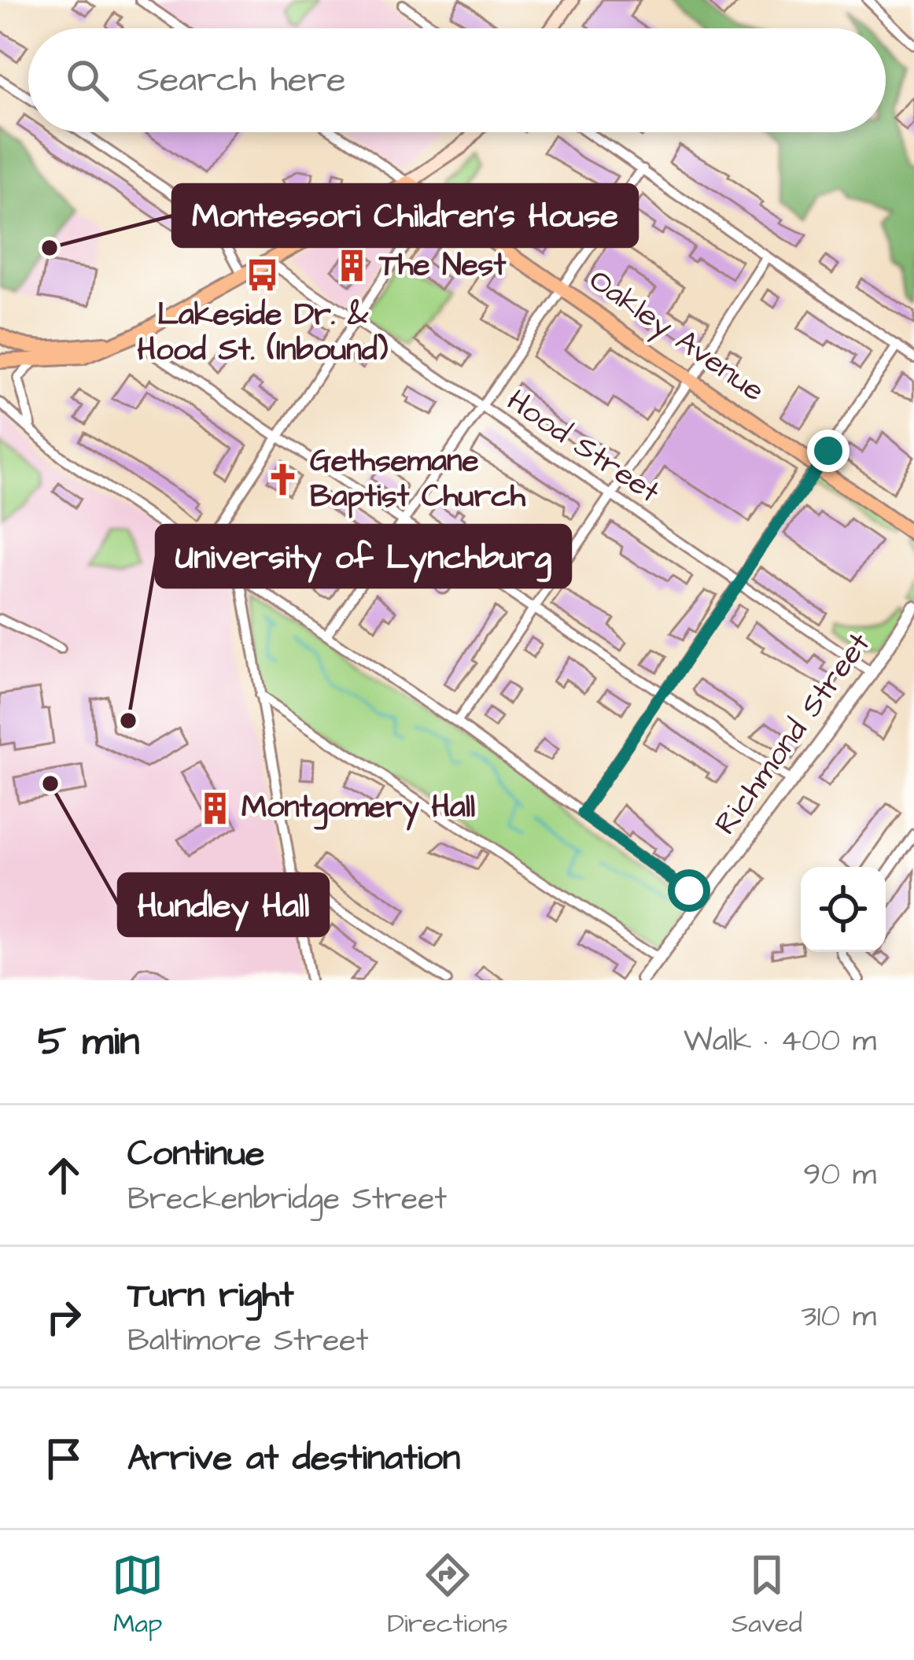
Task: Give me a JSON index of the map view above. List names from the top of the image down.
{
  "streets": {
    "main road": ["Oakley Avenue"],
    "street": ["Hood Street", "Richmond Street"]
  },
  "crossings": [
    ["Hood Street", "Richmond Street"]
  ],
  "places": {
    "other": ["Montessori Children's House", "University of Lynchburg", "Hundley Hall"],
    "building": ["The Nest", "Montgomery Hall"],
    "bus stop": ["Lakeside Dr. & Hood St. (Inbound)"],
    "church": ["Gethsemane Baptist Church"]
  },
  "page": {
    "search": "Search here",
    "heading": ["5 min", "Walk · 400 m"],
    "list": [
      ["Continue", "Breckenbridge Street", "90 m"],
      ["Turn right", "Baltimore Street", "310 m"],
      "Arrive at destination"
    ],
    "nav": ["Map", "Directions", "Saved"]
  }
}
